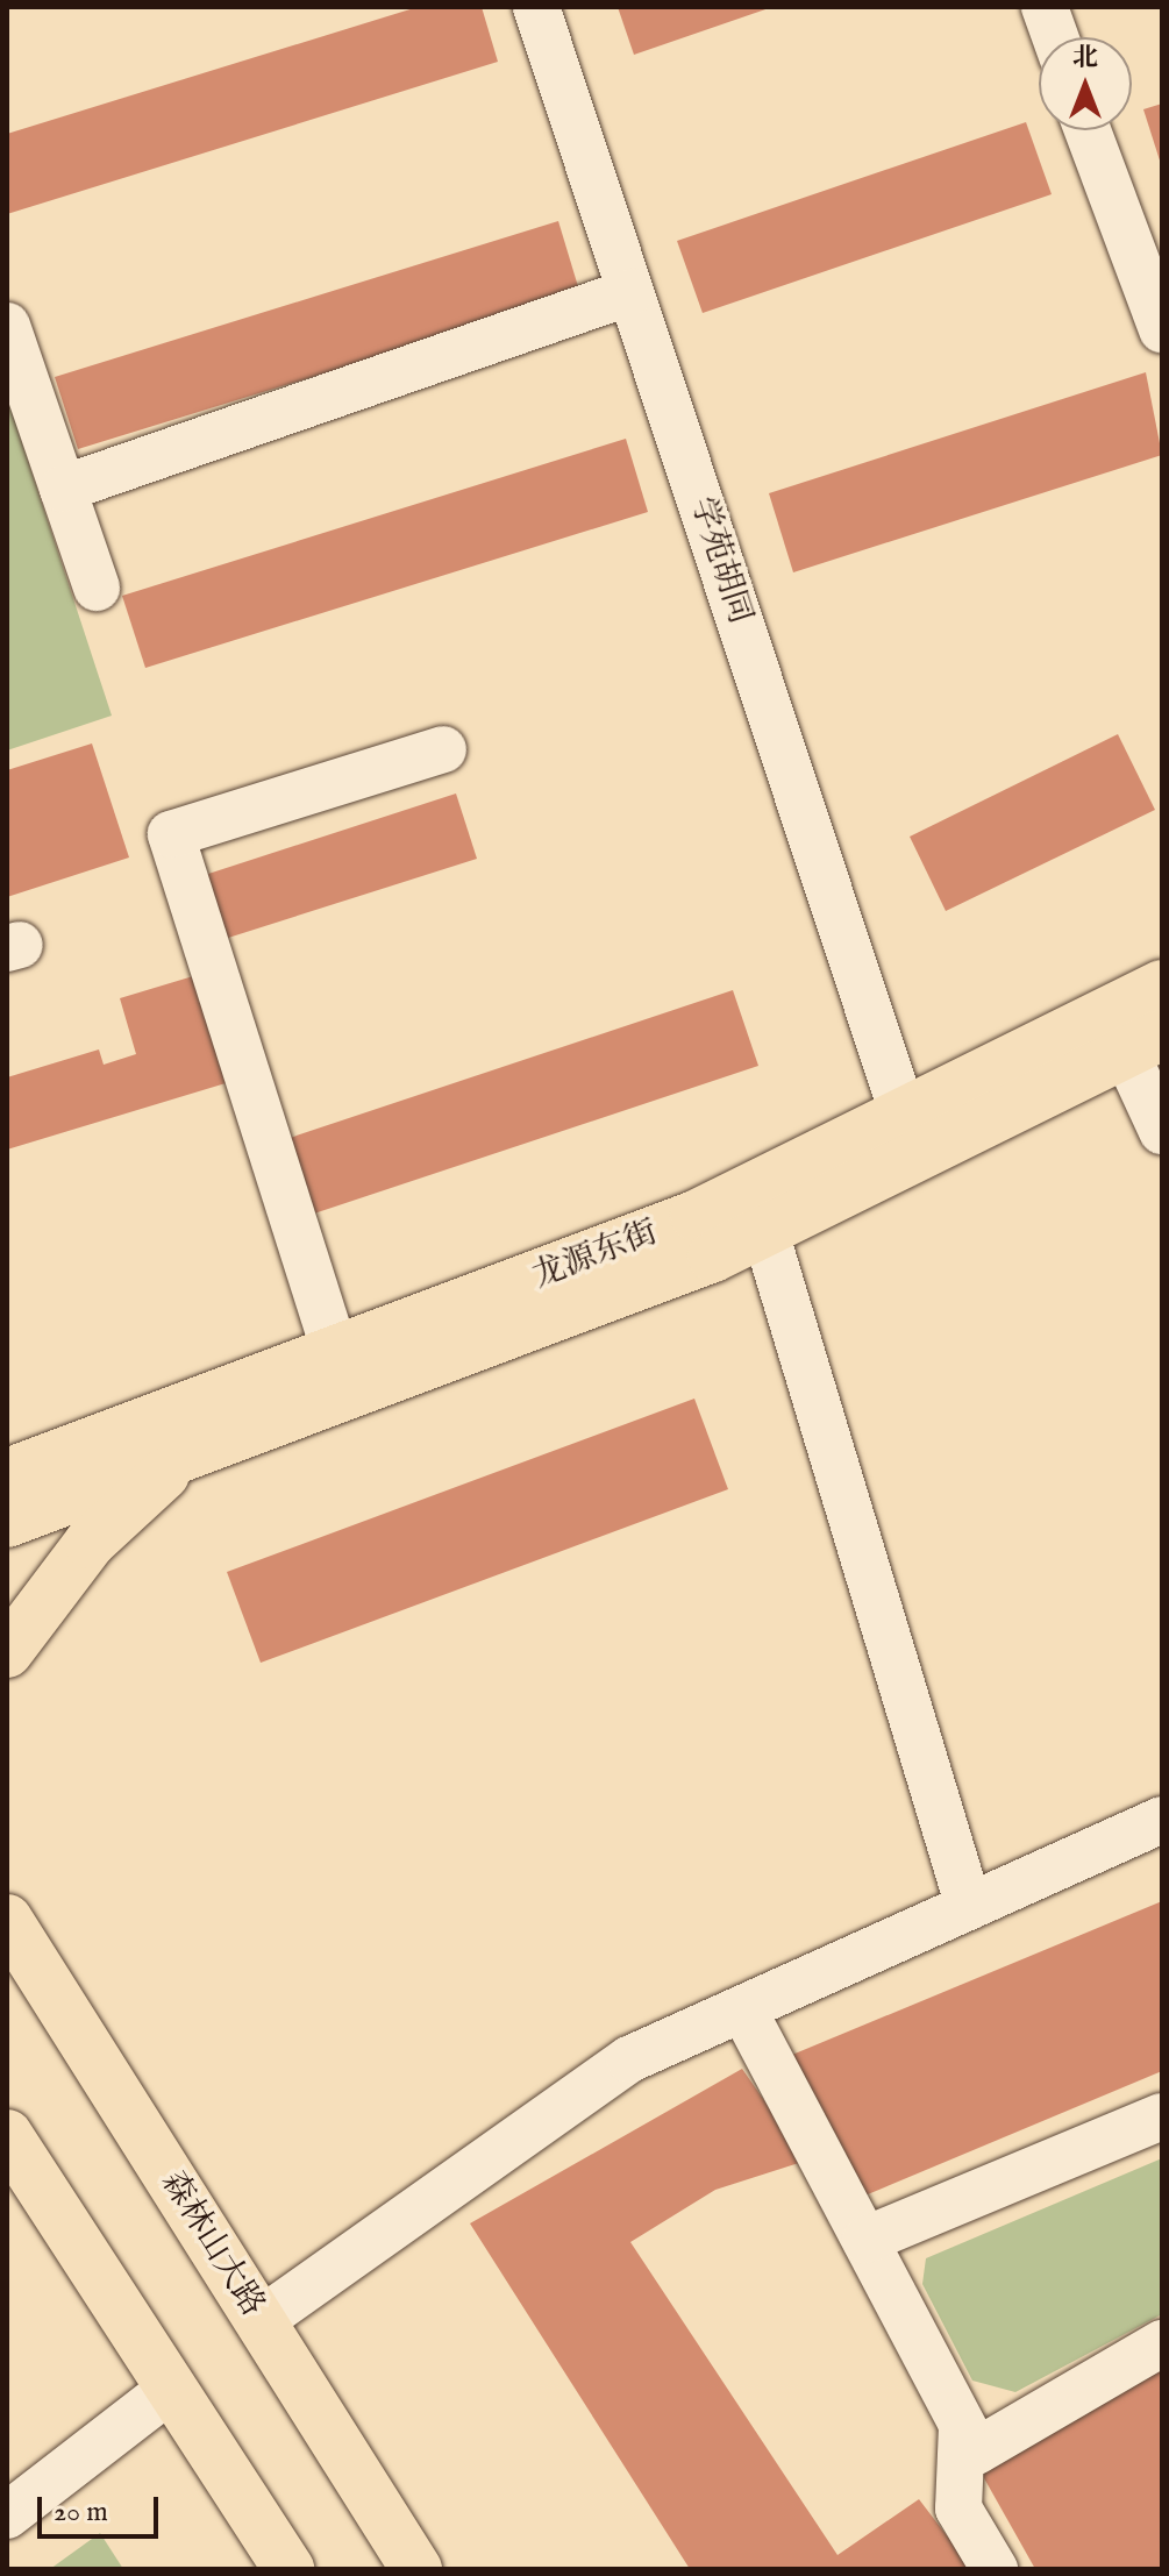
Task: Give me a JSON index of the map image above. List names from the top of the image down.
{
  "streets": {
    "main road": ["龙源东街", "森林山大路"],
    "street": ["学苑胡同"]
  },
  "crossings": [
    ["学苑胡同", "龙源东街"]
  ],
  "scale_bar": "20 m",
  "north": "top"
}
